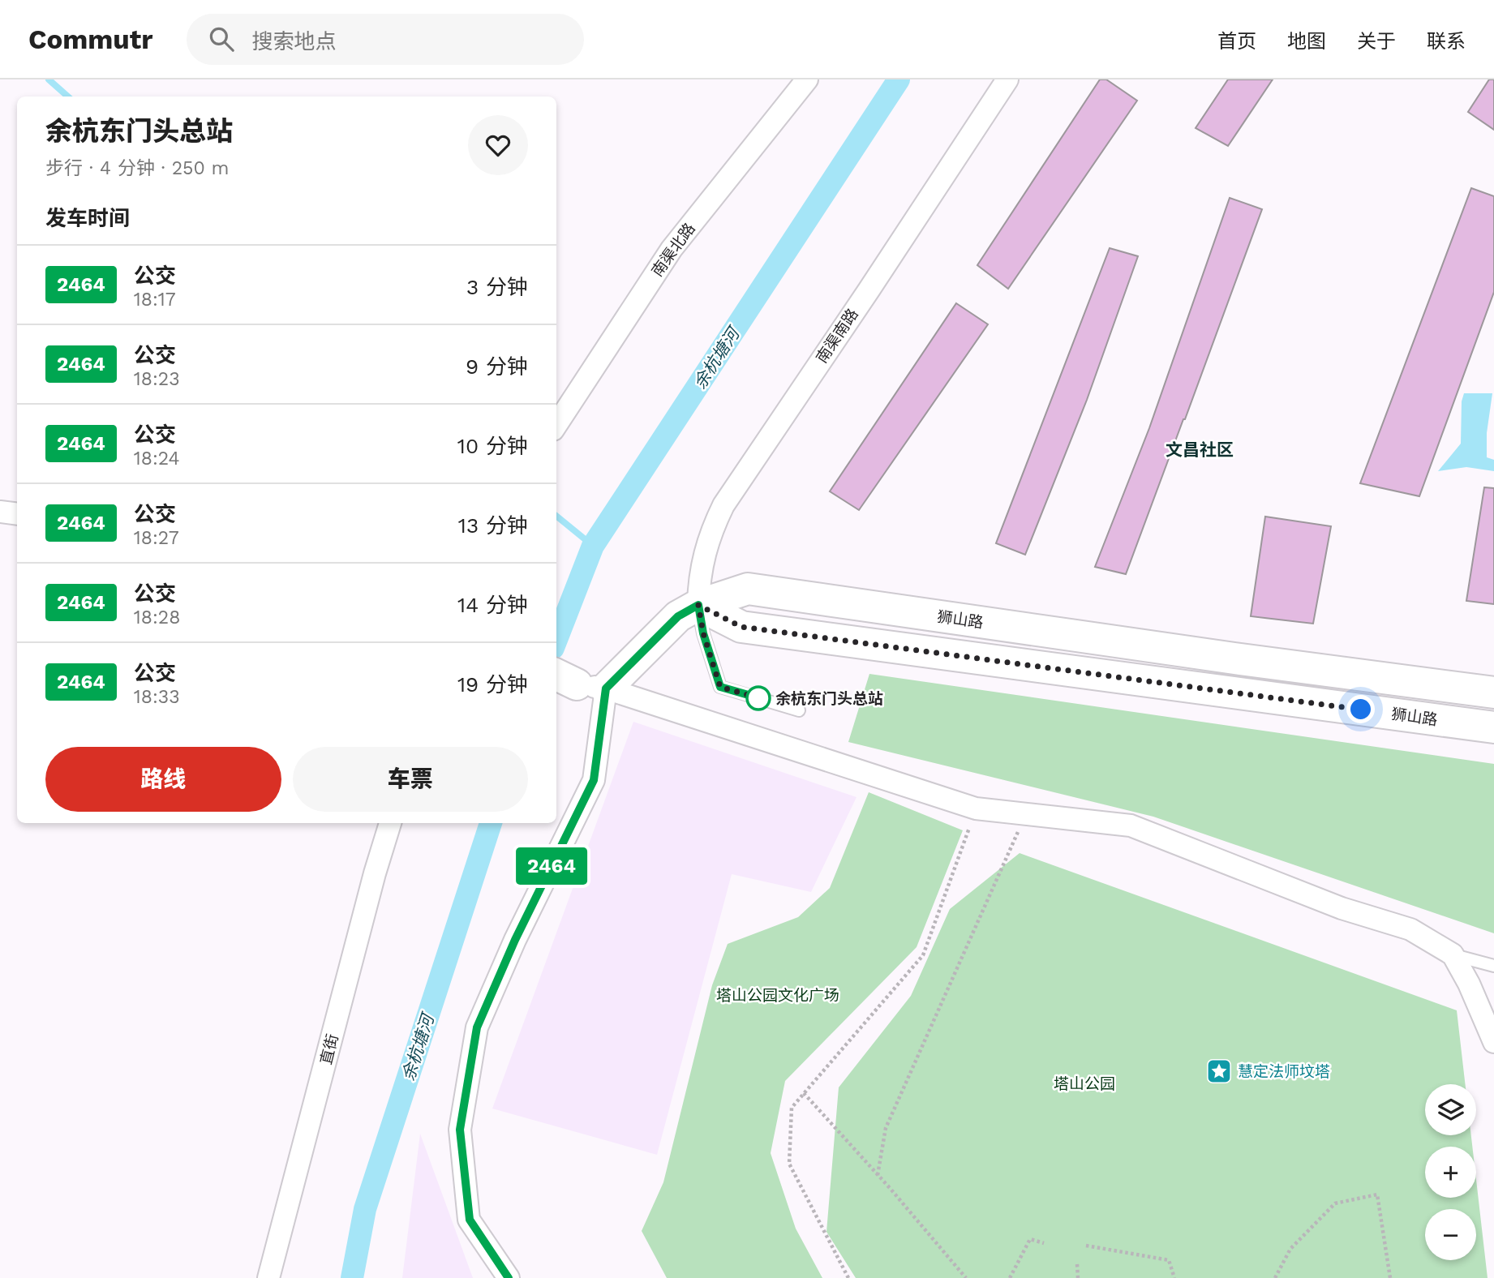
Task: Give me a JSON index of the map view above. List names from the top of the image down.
{
  "streets": {
    "main road": ["狮山路"],
    "street": ["南渠北路", "南渠南路", "直街"]
  },
  "crossings": [
    ["南渠南路", "狮山路"]
  ],
  "districts": ["文昌社区"],
  "water": ["余杭塘河"],
  "parks": ["塔山公园文化广场", "塔山公园"],
  "places": {
    "other": ["余杭东门头总站"],
    "place": ["慧定法师坟塔"]
  },
  "lines": ["bus line 2464"],
  "page": {
    "header": "Commutr",
    "search": "搜索地点",
    "nav": [
      "首页",
      "地图",
      "关于",
      "联系"
    ],
    "on_map": "2464",
    "heading": [
      ["余杭东门头总站", "步行 · 4 分钟 · 250 m"],
      "发车时间"
    ],
    "list": [
      {
        "mark": "2464",
        "name": "公交",
        "note": "18:17",
        "value": "3 分钟"
      },
      {
        "mark": "2464",
        "name": "公交",
        "note": "18:23",
        "value": "9 分钟"
      },
      {
        "mark": "2464",
        "name": "公交",
        "note": "18:24",
        "value": "10 分钟"
      },
      {
        "mark": "2464",
        "name": "公交",
        "note": "18:27",
        "value": "13 分钟"
      },
      {
        "mark": "2464",
        "name": "公交",
        "note": "18:28",
        "value": "14 分钟"
      },
      {
        "mark": "2464",
        "name": "公交",
        "note": "18:33",
        "value": "19 分钟"
      }
    ],
    "buttons": ["路线", "车票"],
    "map_buttons": ["+", "−"]
  }
}
